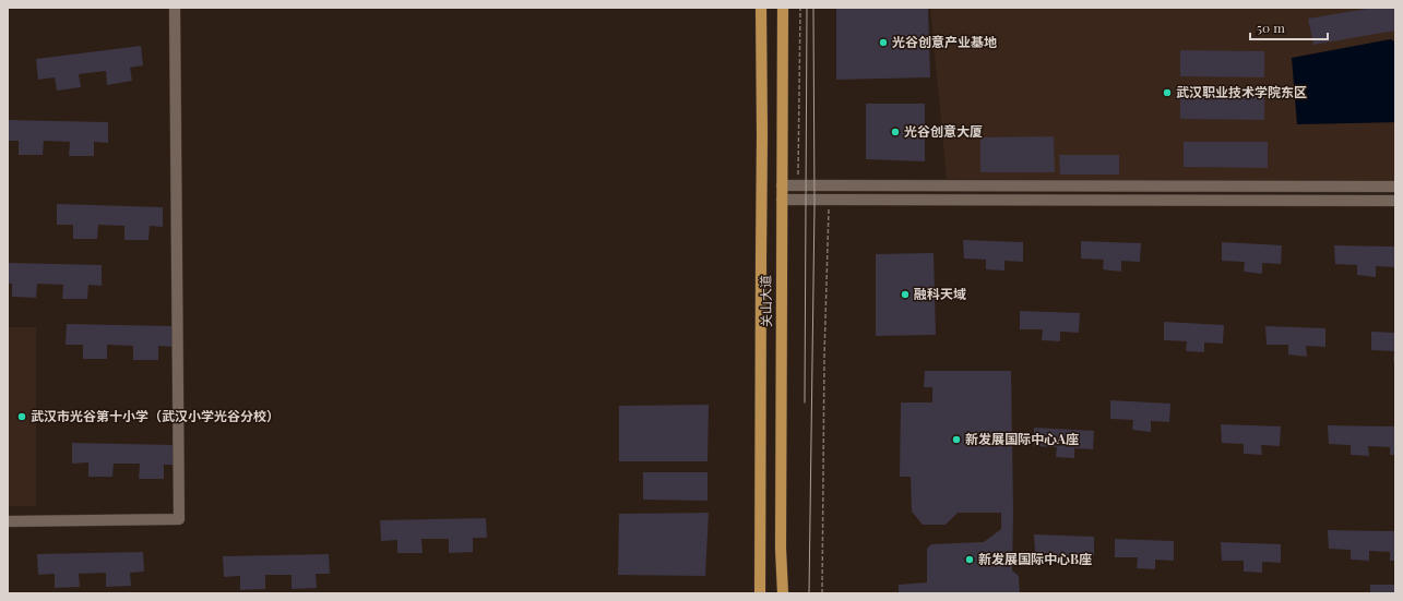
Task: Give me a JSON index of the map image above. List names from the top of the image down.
{
  "streets": {
    "main road": ["关山大道"]
  },
  "places": [
    "光谷创意产业基地",
    "武汉职业技术学院东区",
    "光谷创意大厦",
    "融科天域",
    "武汉市光谷第十小学（武汉小学光谷分校）",
    "新发展国际中心A座",
    "新发展国际中心B座"
  ],
  "scale_bar": "50 m"
}
